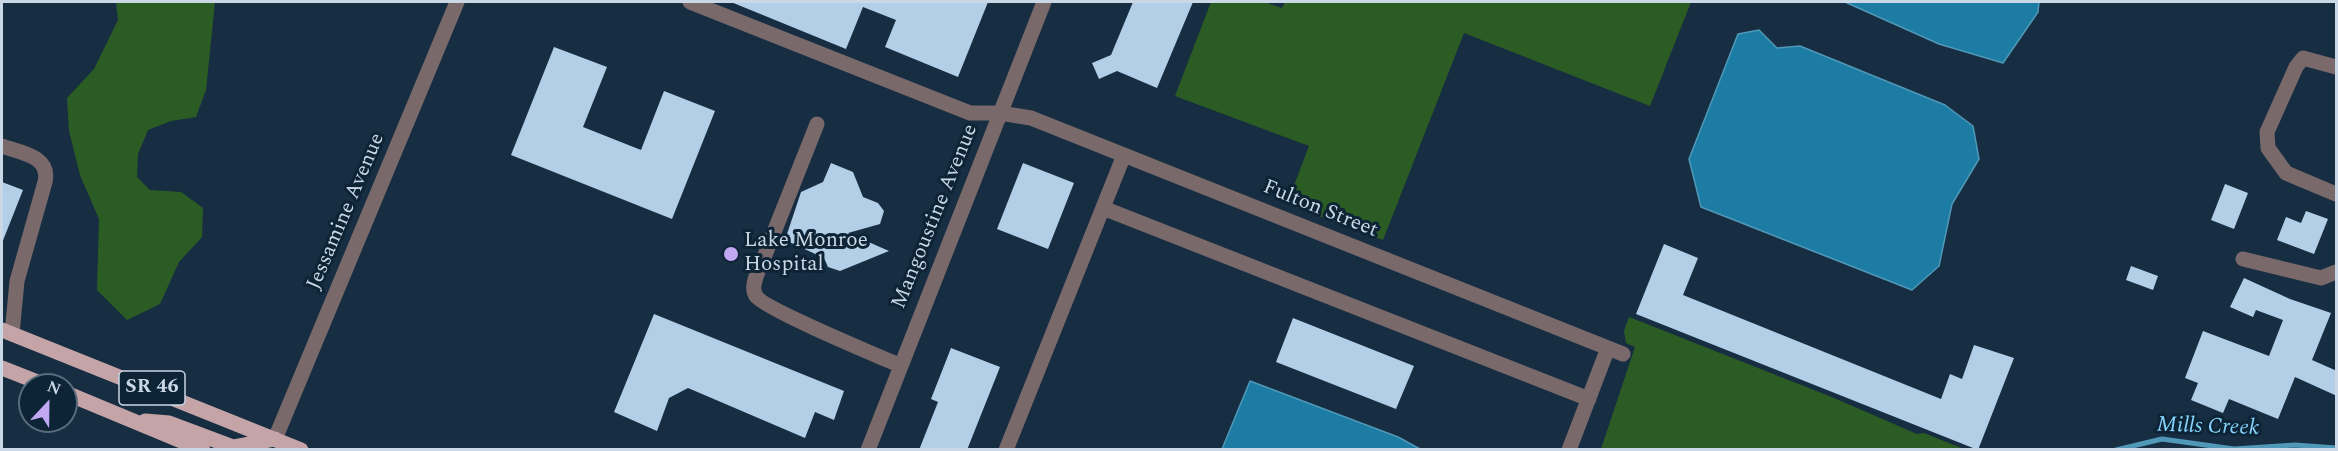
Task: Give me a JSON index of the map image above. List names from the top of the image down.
{
  "streets": {
    "main road": ["SR 46"],
    "street": ["Fulton Street", "Jessamine Avenue", "Mangoustine Avenue"]
  },
  "crossings": [
    ["Fulton Street", "Mangoustine Avenue"],
    ["Jessamine Avenue", "SR 46"]
  ],
  "water": ["Mills Creek"],
  "places": ["Lake Monroe Hospital"],
  "north": "top"
}
